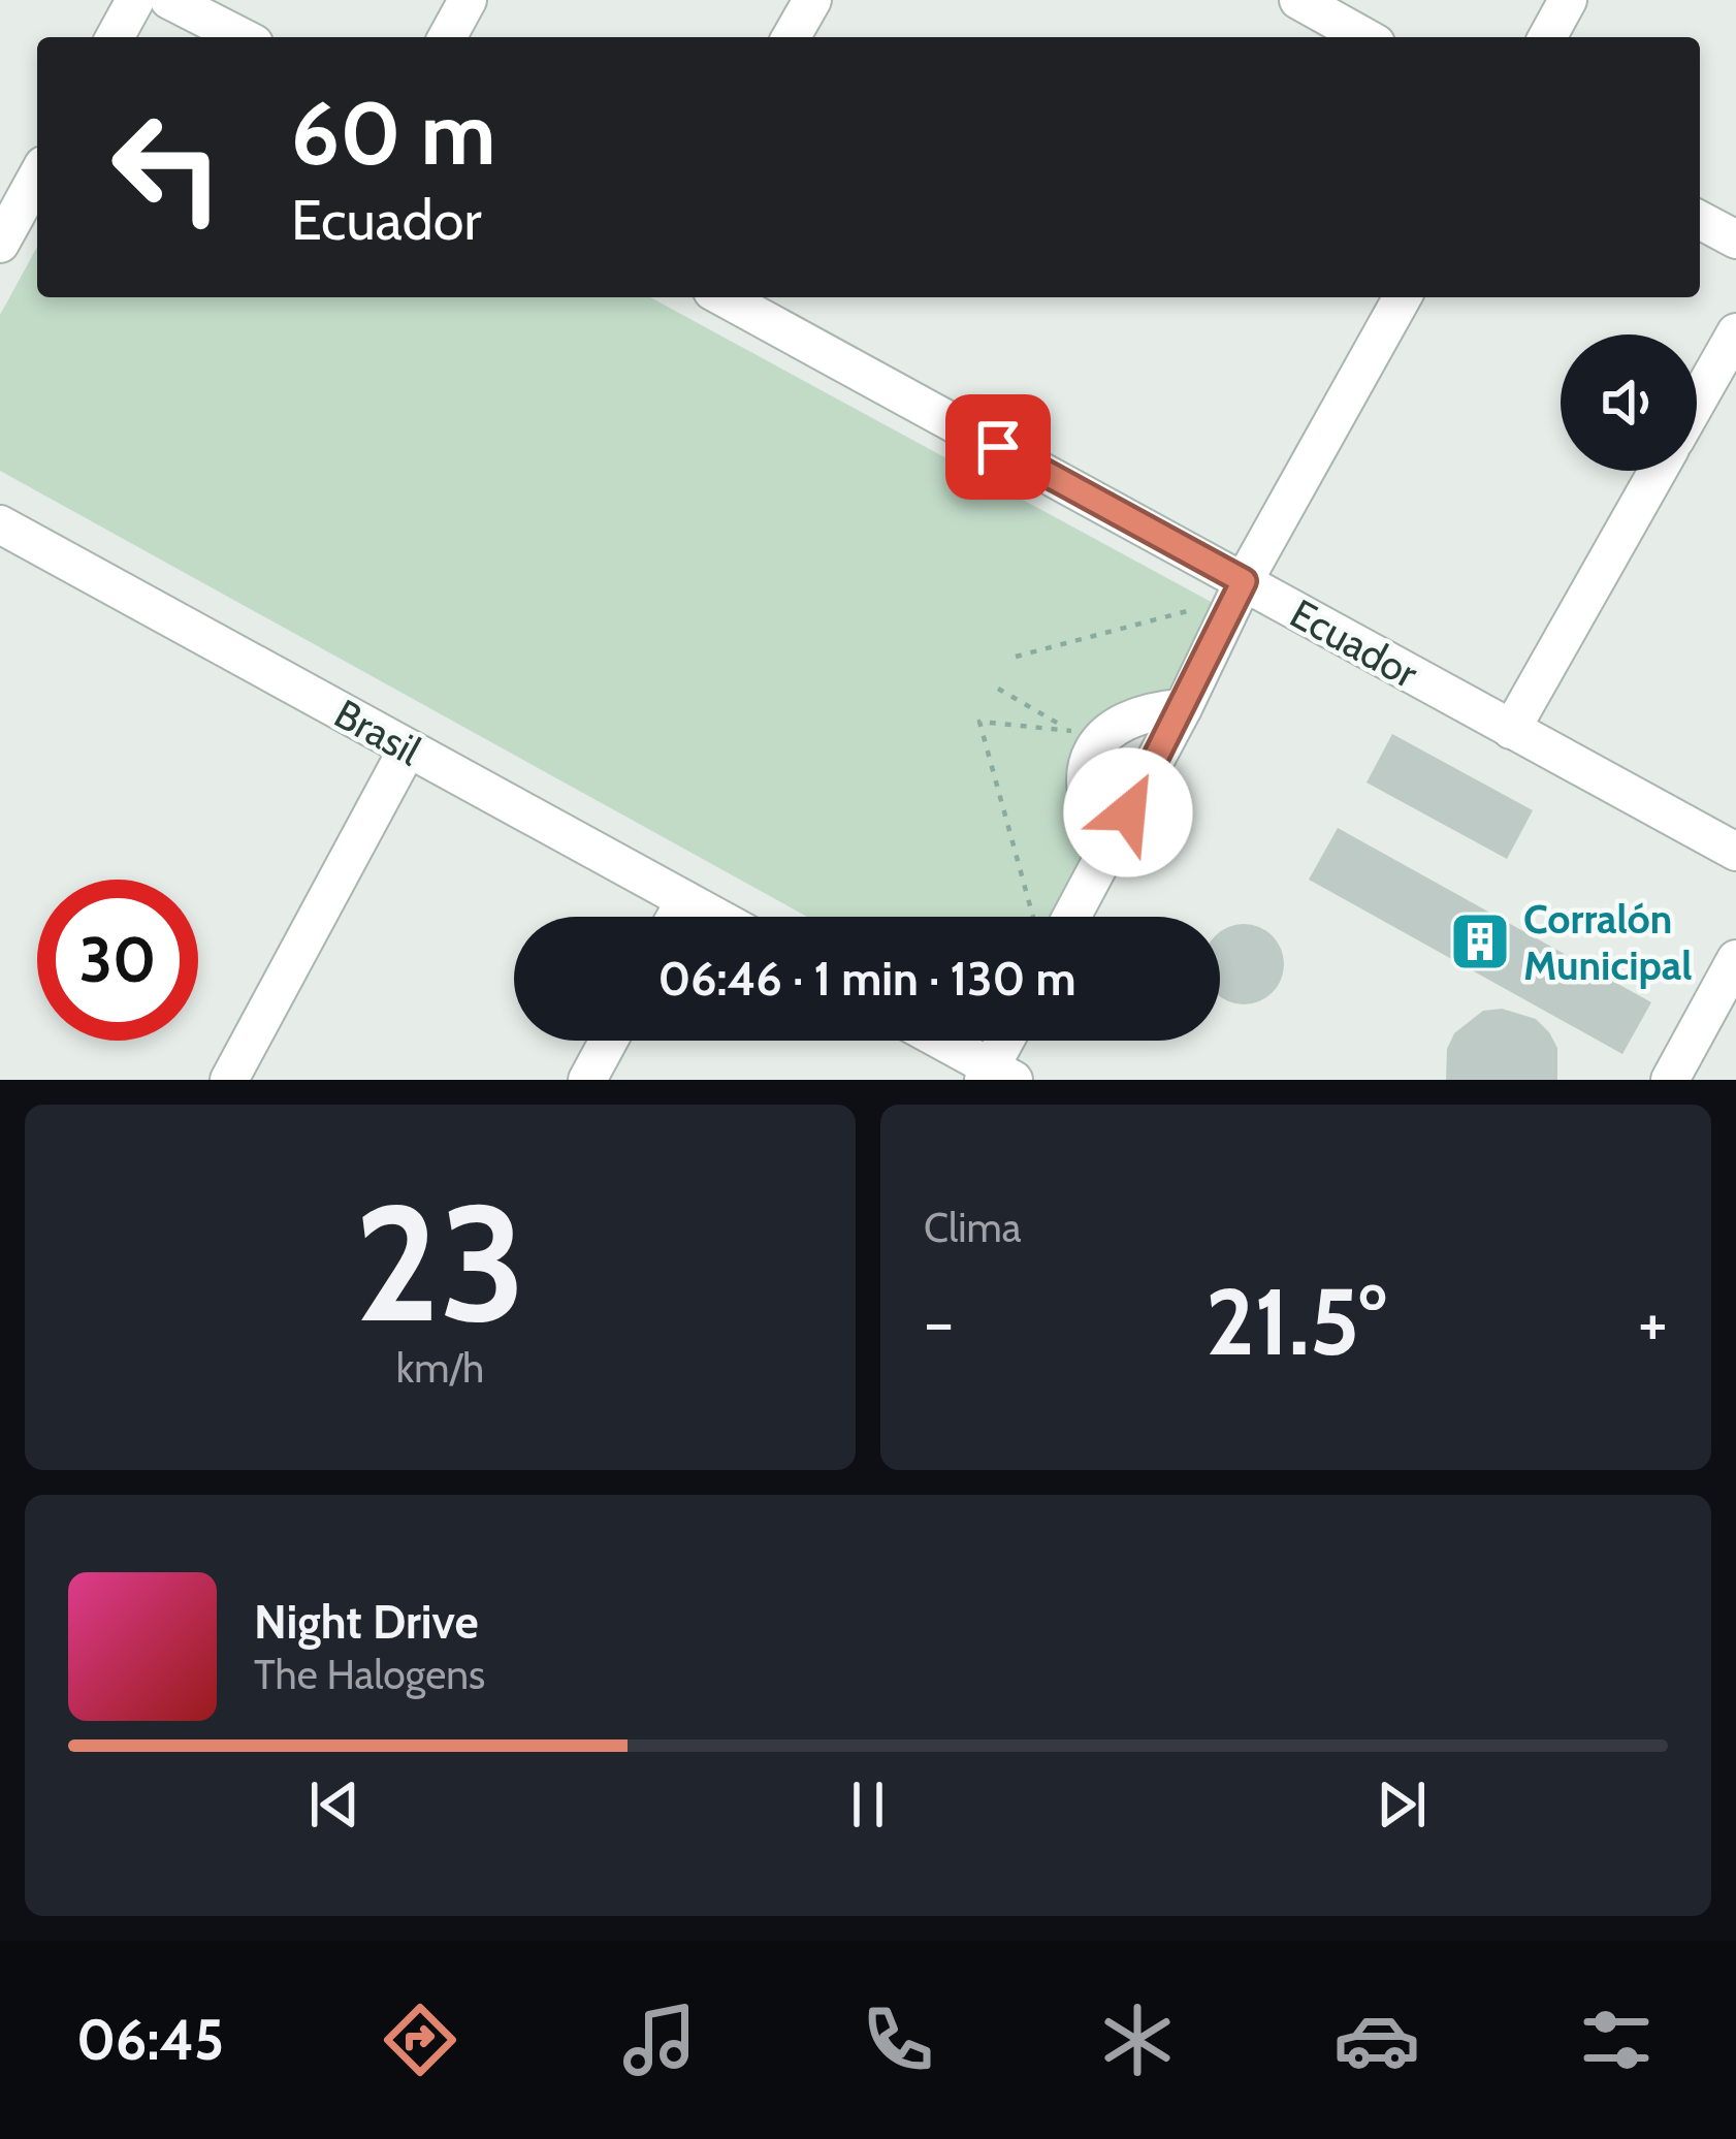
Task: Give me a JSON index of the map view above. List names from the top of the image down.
{
  "streets": {
    "street": ["Ecuador", "Brasil"]
  },
  "places": {
    "building": ["Corralón Municipal"]
  },
  "page": {
    "turn": ["60 m", "Ecuador"],
    "limit": "30",
    "trip": "06:46 · 1 min · 130 m",
    "tile": [
      ["23", "km/h"],
      "Clima"
    ],
    "heat": ["−", "21.5°", "+"],
    "song": ["Night Drive", "The Halogens"],
    "tabs": "06:45"
  }
}
